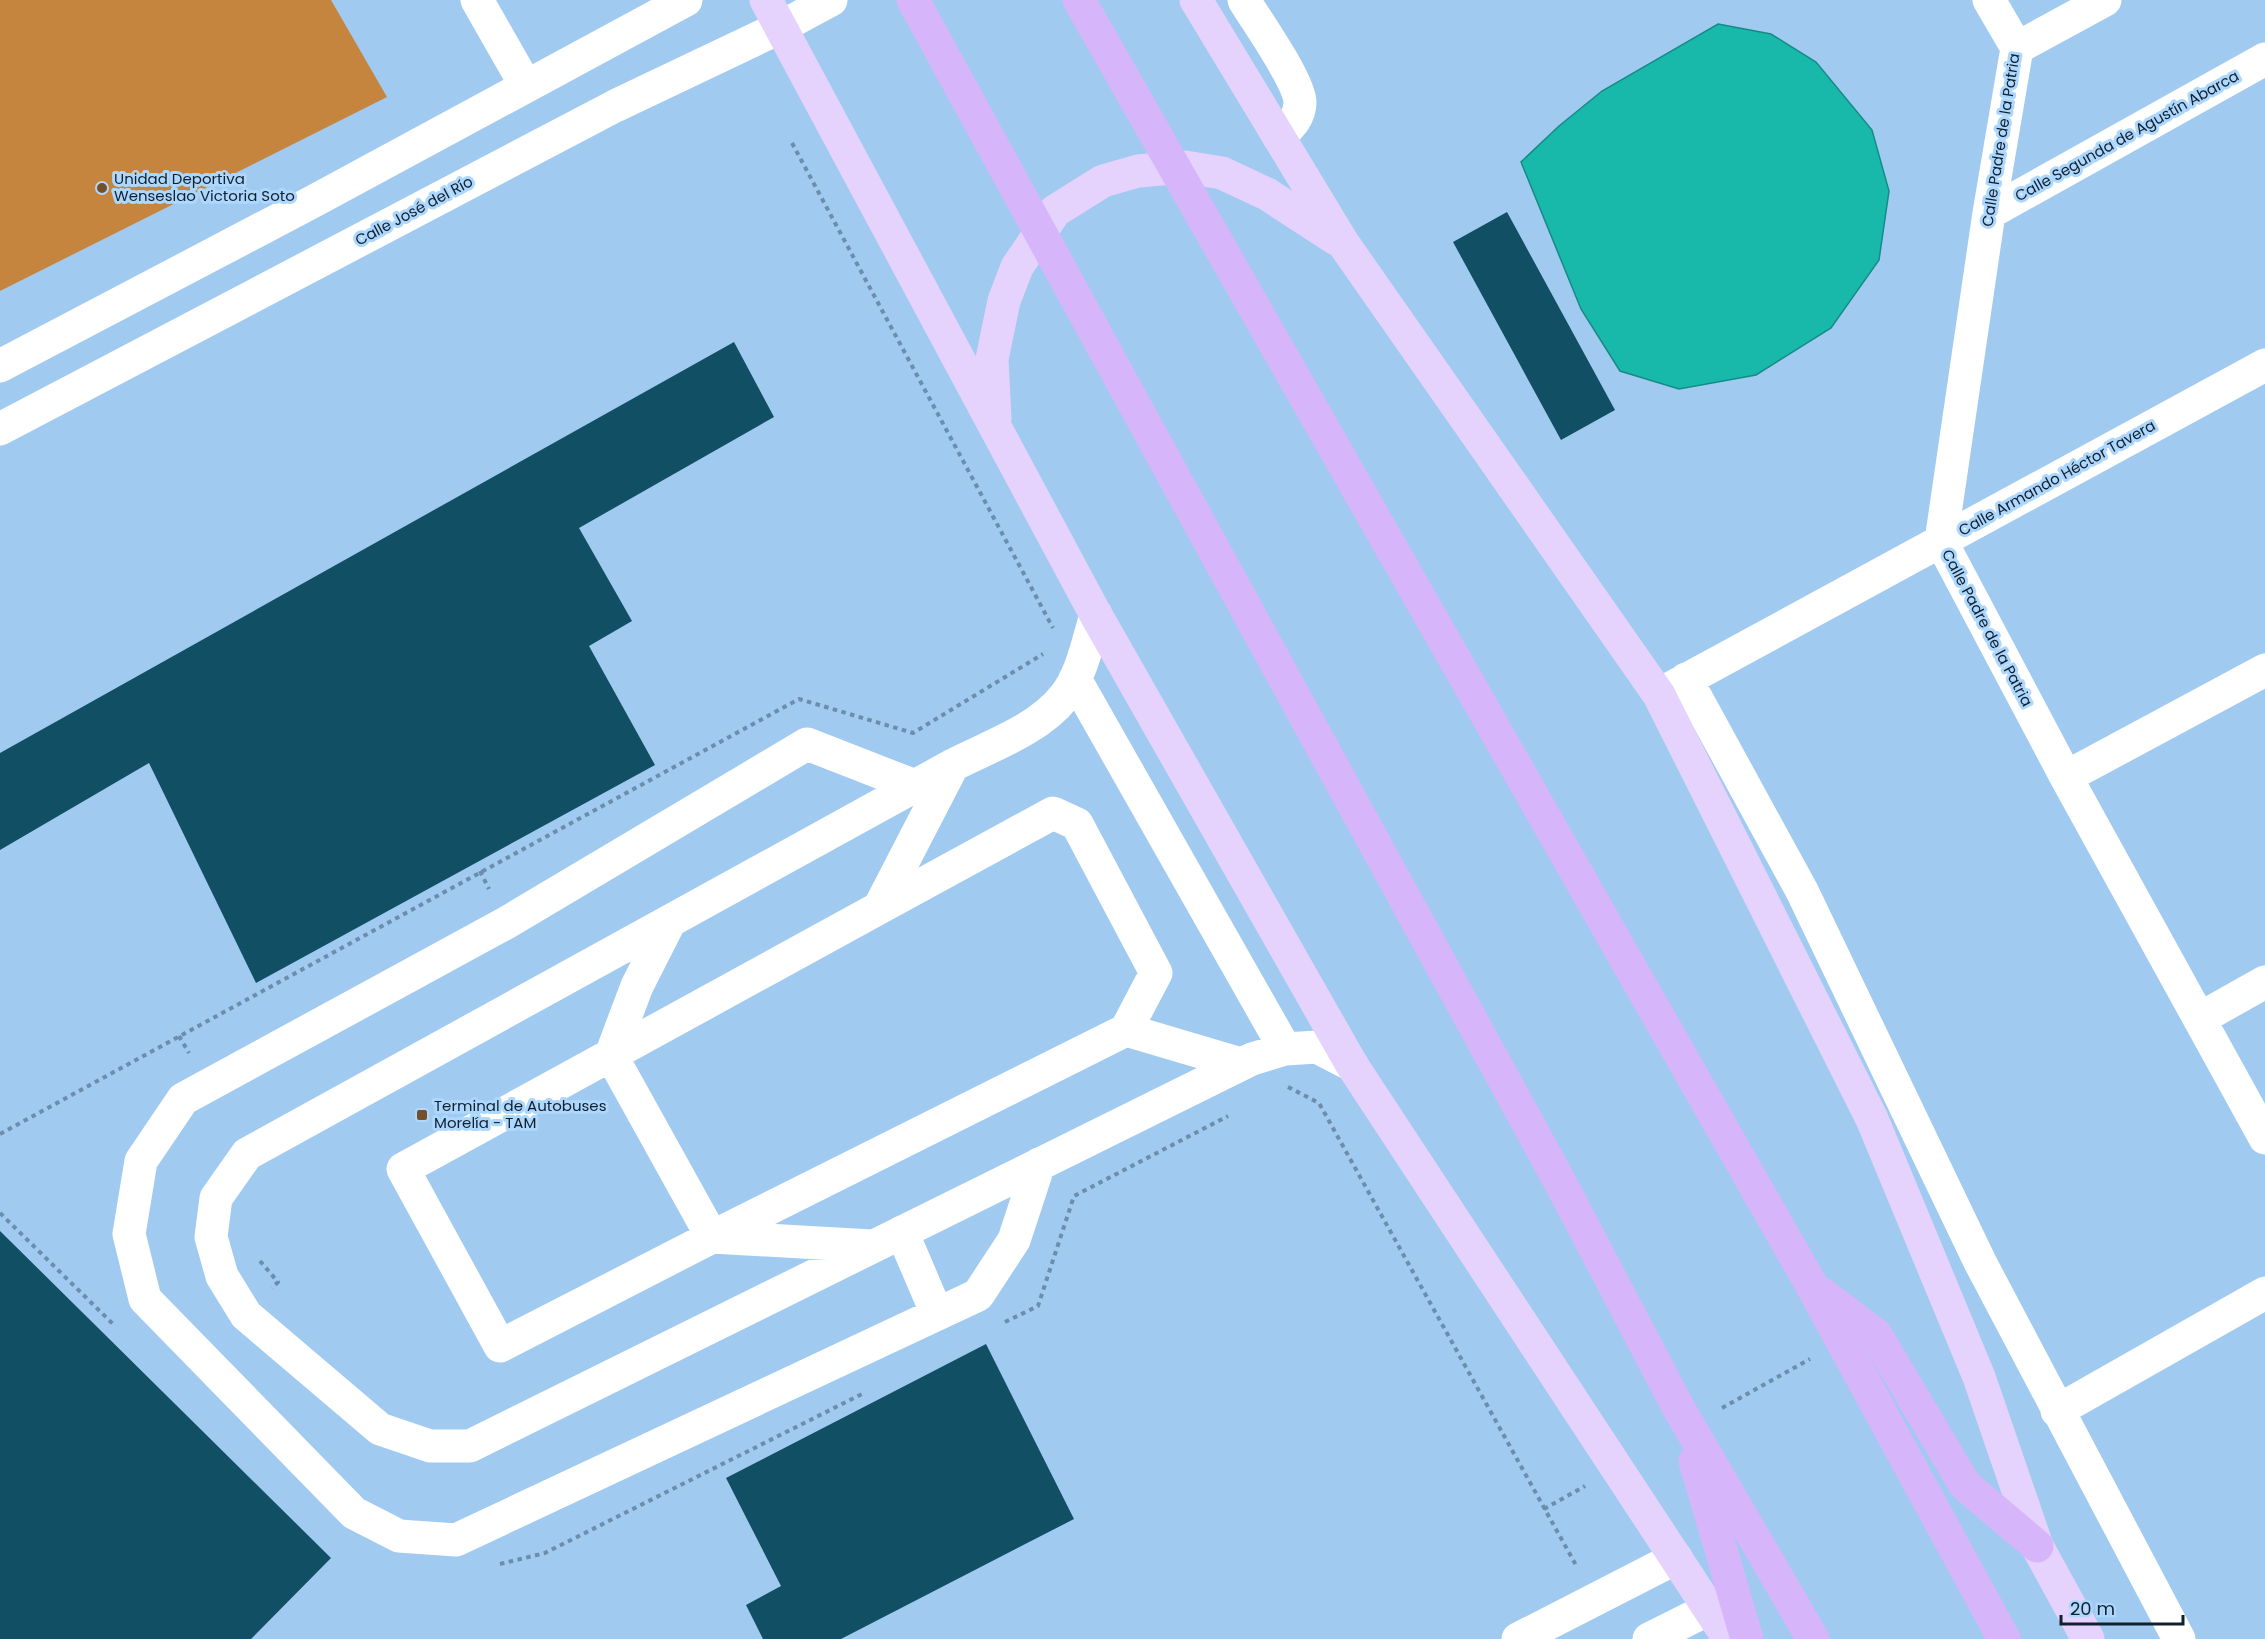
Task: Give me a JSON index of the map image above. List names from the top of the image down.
{
  "streets": {
    "street": [
      "Calle Segunda de Agustín Abarca",
      "Calle Padre de la Patria",
      "Calle José del Río",
      "Calle Armando Héctor Tavera"
    ]
  },
  "crossings": [
    ["Calle Segunda de Agustín Abarca", "Calle Padre de la Patria"],
    ["Calle Padre de la Patria", "Calle Armando Héctor Tavera"]
  ],
  "places": {
    "other": ["Unidad Deportiva Wenseslao Victoria Soto"],
    "transit": ["Terminal de Autobuses Morelía - TAM"]
  },
  "scale_bar": "20 m"
}
